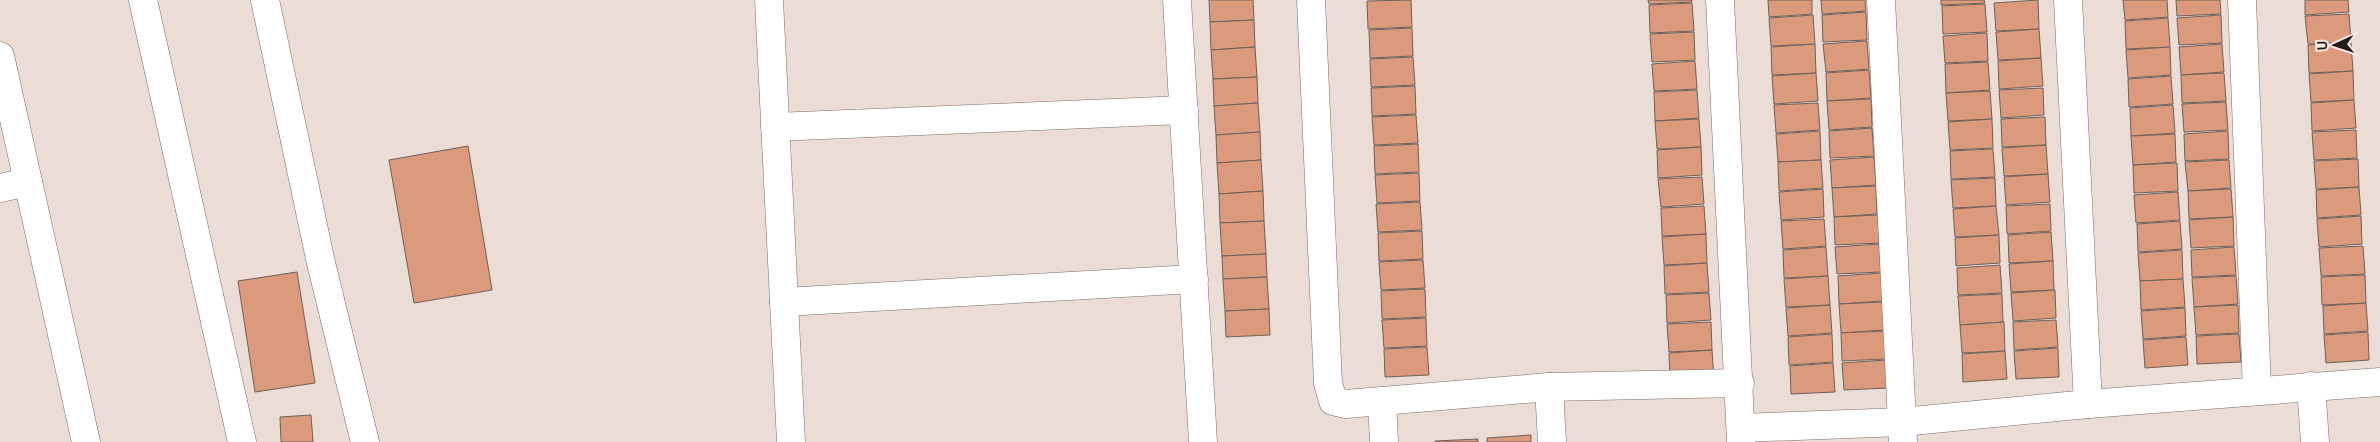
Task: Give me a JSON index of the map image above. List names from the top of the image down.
{
  "north": "left"
}
